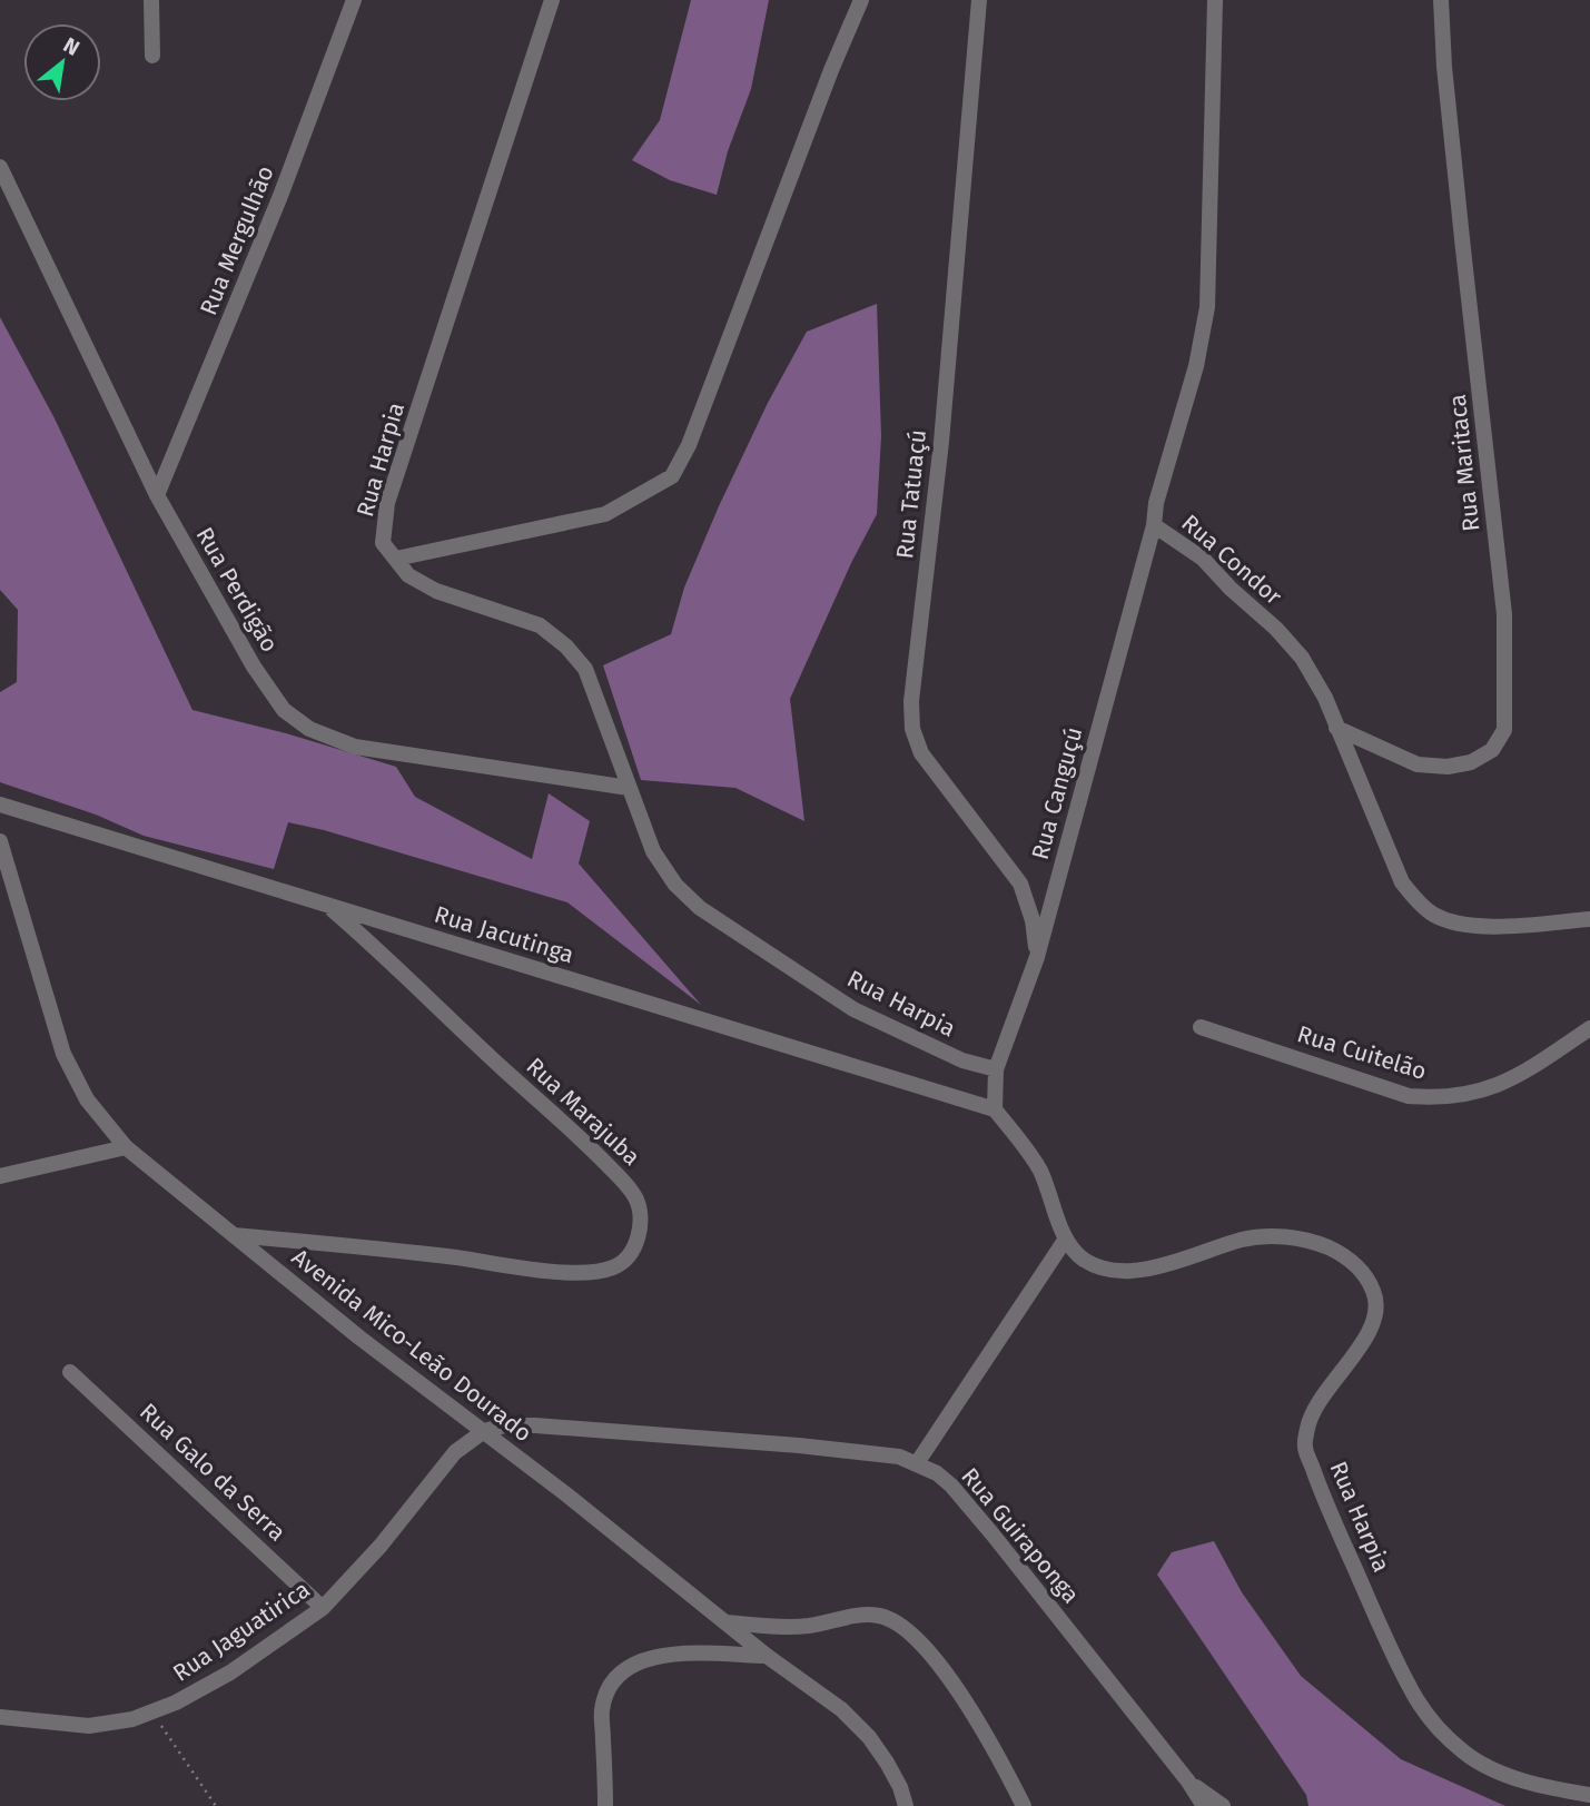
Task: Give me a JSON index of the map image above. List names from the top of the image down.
{
  "streets": {
    "street": [
      "Rua Mergulhão",
      "Rua Harpia",
      "Rua Maritaca",
      "Rua Tatuaçú",
      "Rua Condor",
      "Rua Perdigão",
      "Rua Canguçú",
      "Rua Jacutinga",
      "Rua Cuitelão",
      "Rua Marajuba",
      "Avenida Mico-Leão Dourado",
      "Rua Galo da Serra",
      "Rua Guiraponga",
      "Rua Jaguatirica"
    ]
  },
  "crossings": [
    ["Rua Mergulhão", "Rua Perdigão"],
    ["Rua Harpia", "Rua Perdigão"],
    ["Rua Harpia", "Rua Canguçú"],
    ["Rua Maritaca", "Rua Condor"],
    ["Rua Tatuaçú", "Rua Canguçú"],
    ["Rua Condor", "Rua Canguçú"],
    ["Rua Jacutinga", "Rua Marajuba"],
    ["Rua Marajuba", "Avenida Mico-Leão Dourado"],
    ["Avenida Mico-Leão Dourado", "Rua Guiraponga"],
    ["Avenida Mico-Leão Dourado", "Rua Jaguatirica"],
    ["Rua Galo da Serra", "Rua Jaguatirica"],
    ["Rua Guiraponga", "Rua Jaguatirica"]
  ],
  "north": "top right"
}
